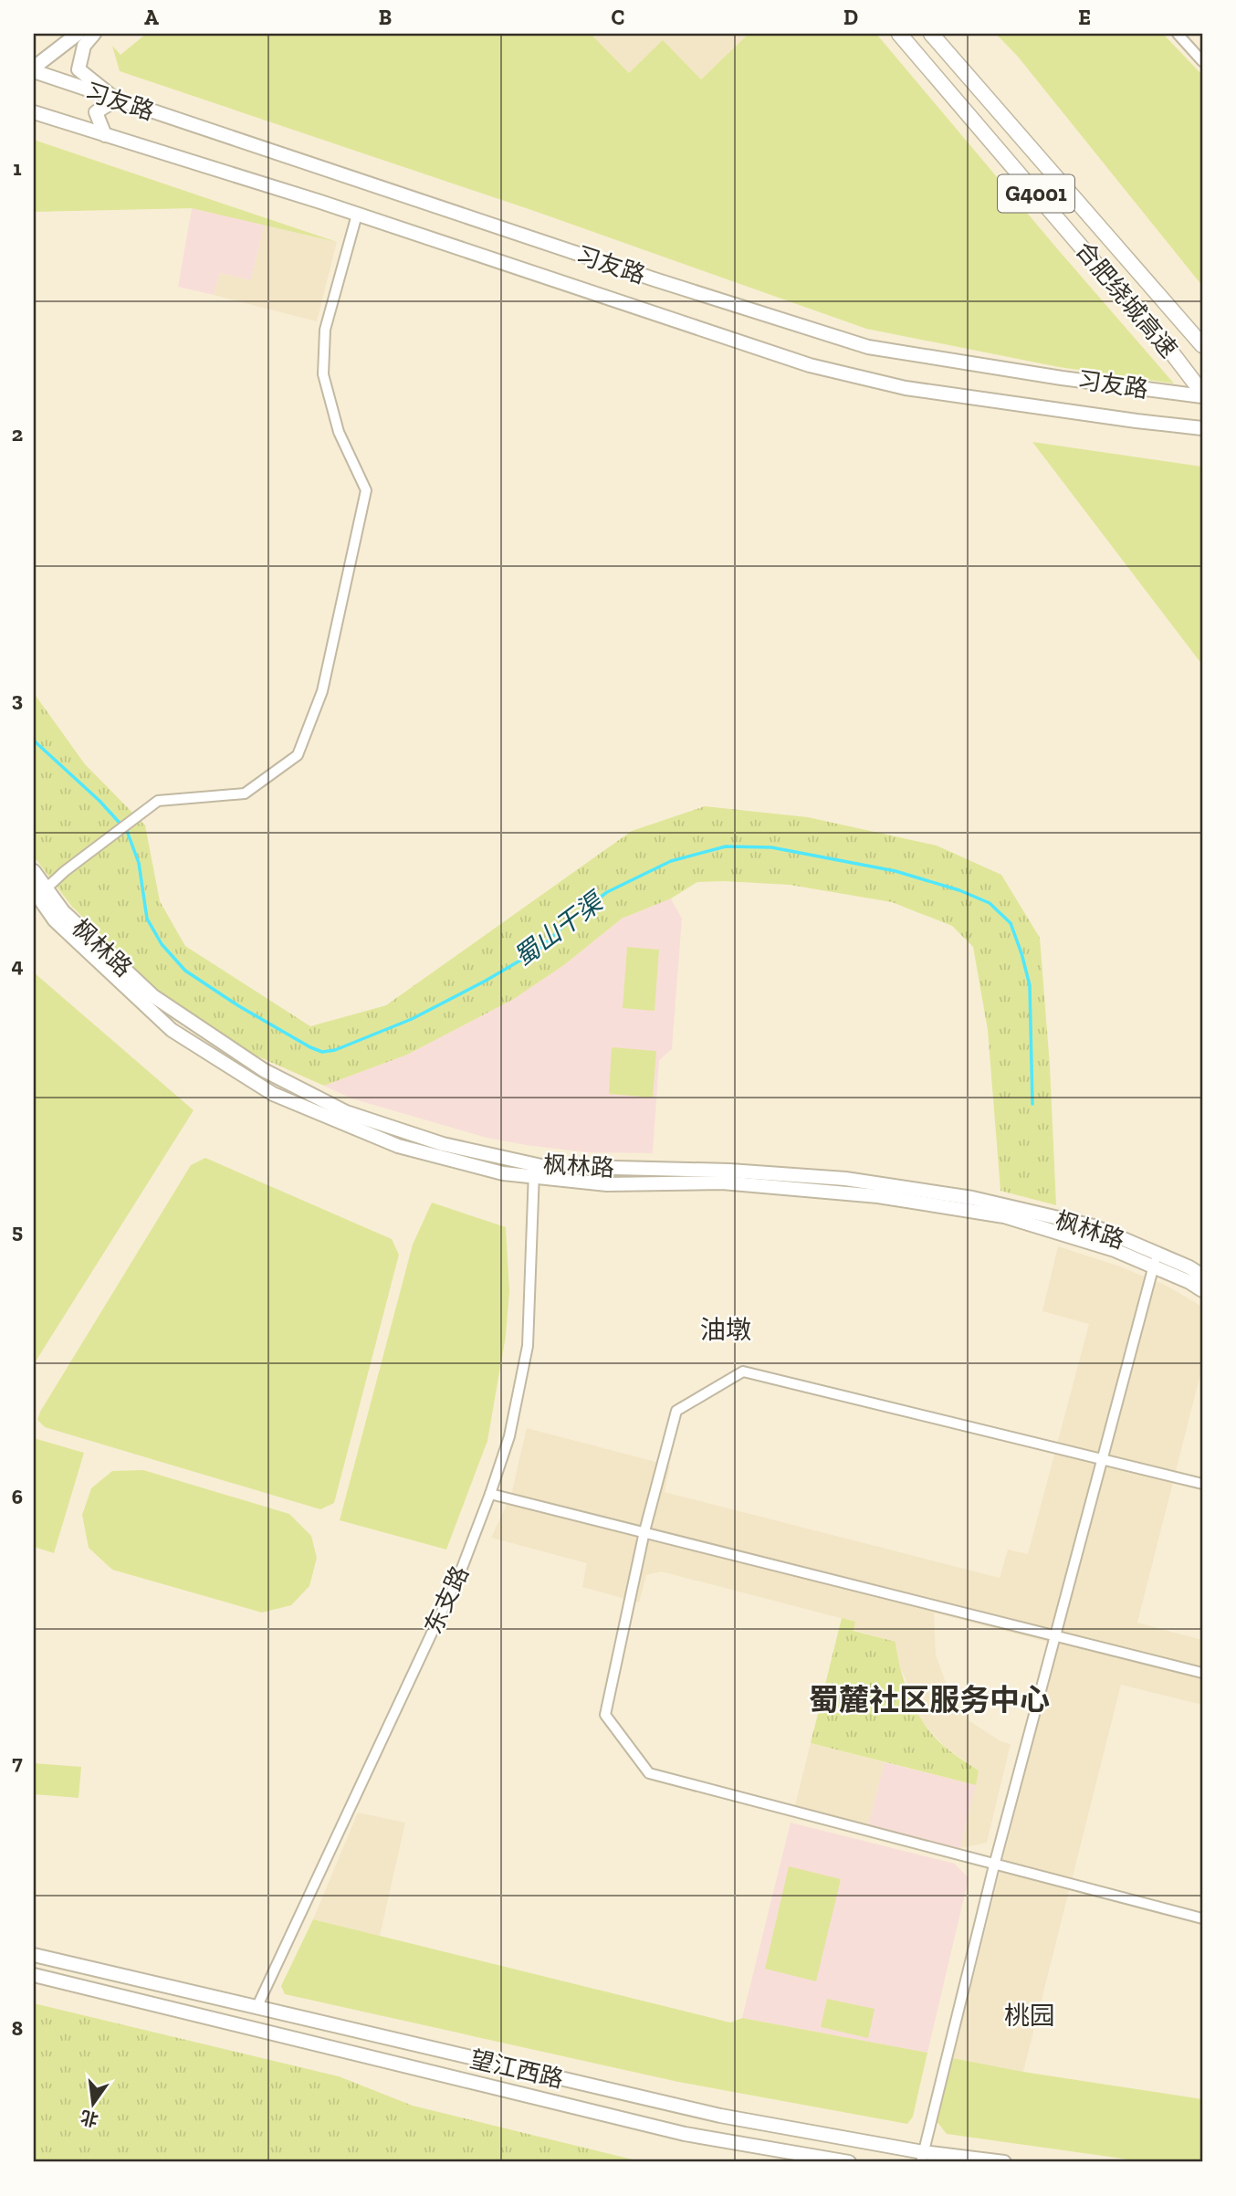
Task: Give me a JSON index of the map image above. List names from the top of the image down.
{
  "streets": {
    "highway": ["G4001", "合肥绕城高速"],
    "main road": ["习友路", "枫林路", "望江西路"],
    "street": ["东支路"]
  },
  "crossings": [
    ["习友路", "合肥绕城高速"],
    ["枫林路", "东支路"],
    ["东支路", "望江西路"]
  ],
  "districts": ["油墩", "蜀麓社区服务中心", "桃园"],
  "water": ["蜀山干渠"],
  "north": "bottom",
  "grid": {
    "columns": [
      "A",
      "B",
      "C",
      "D",
      "E"
    ],
    "rows": [
      "1",
      "2",
      "3",
      "4",
      "5",
      "6",
      "7",
      "8"
    ]
  }
}
